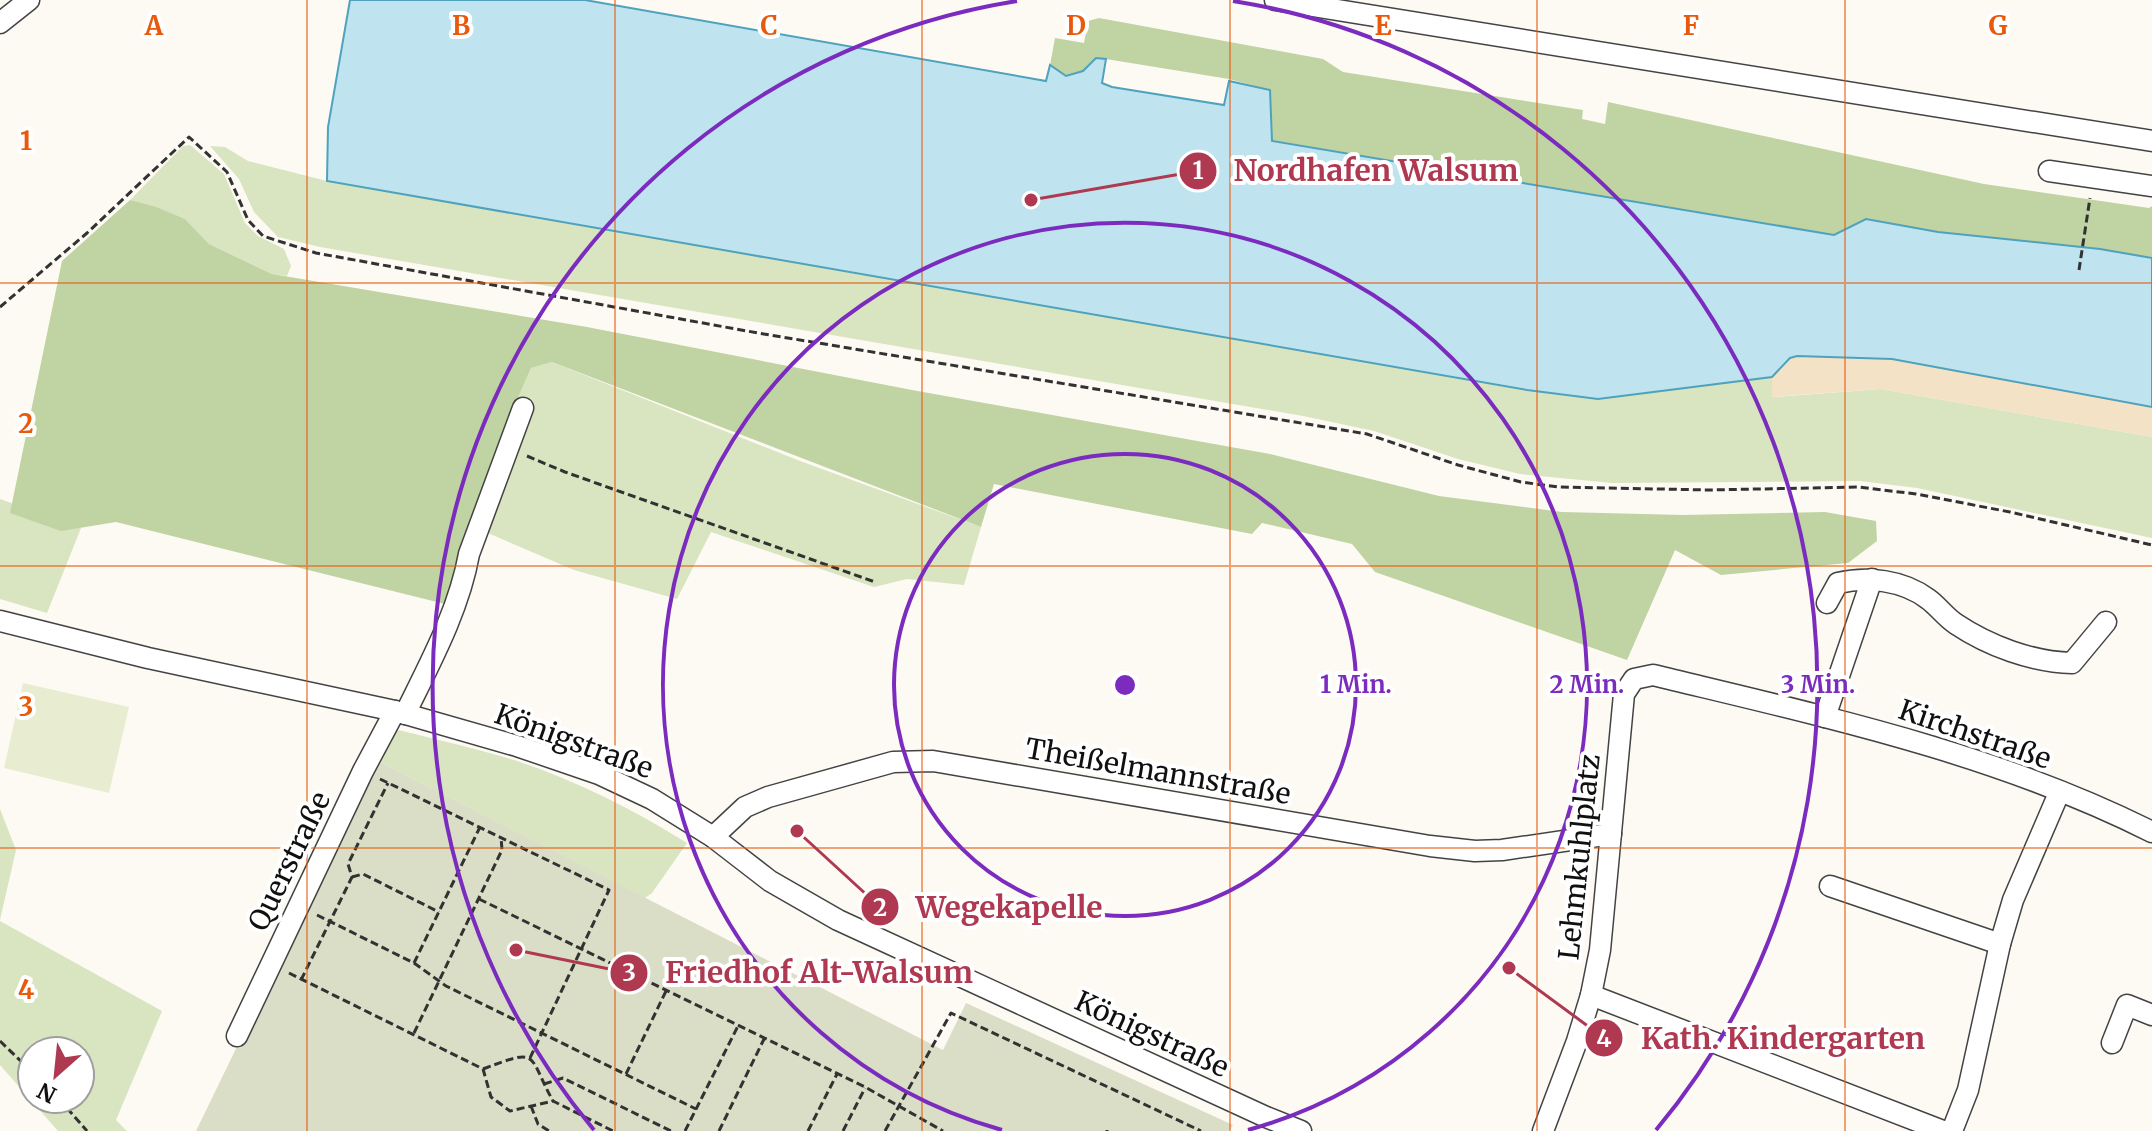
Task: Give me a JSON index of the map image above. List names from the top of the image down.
{
  "streets": {
    "street": [
      "Kirchstraße",
      "Königstraße",
      "Theißelmannstraße",
      "Lehmkuhlplatz",
      "Querstraße"
    ]
  },
  "crossings": [
    ["Kirchstraße", "Lehmkuhlplatz"],
    ["Königstraße", "Theißelmannstraße"],
    ["Königstraße", "Querstraße"],
    ["Theißelmannstraße", "Lehmkuhlplatz"]
  ],
  "places": [
    "Nordhafen Walsum",
    "Wegekapelle",
    "Friedhof Alt-Walsum",
    "Kath. Kindergarten"
  ],
  "north": "bottom left",
  "grid": {
    "columns": [
      "A",
      "B",
      "C",
      "D",
      "E",
      "F",
      "G"
    ],
    "rows": [
      "1",
      "2",
      "3",
      "4"
    ]
  },
  "rings": ["1 Min.", "2 Min.", "3 Min."]
}
